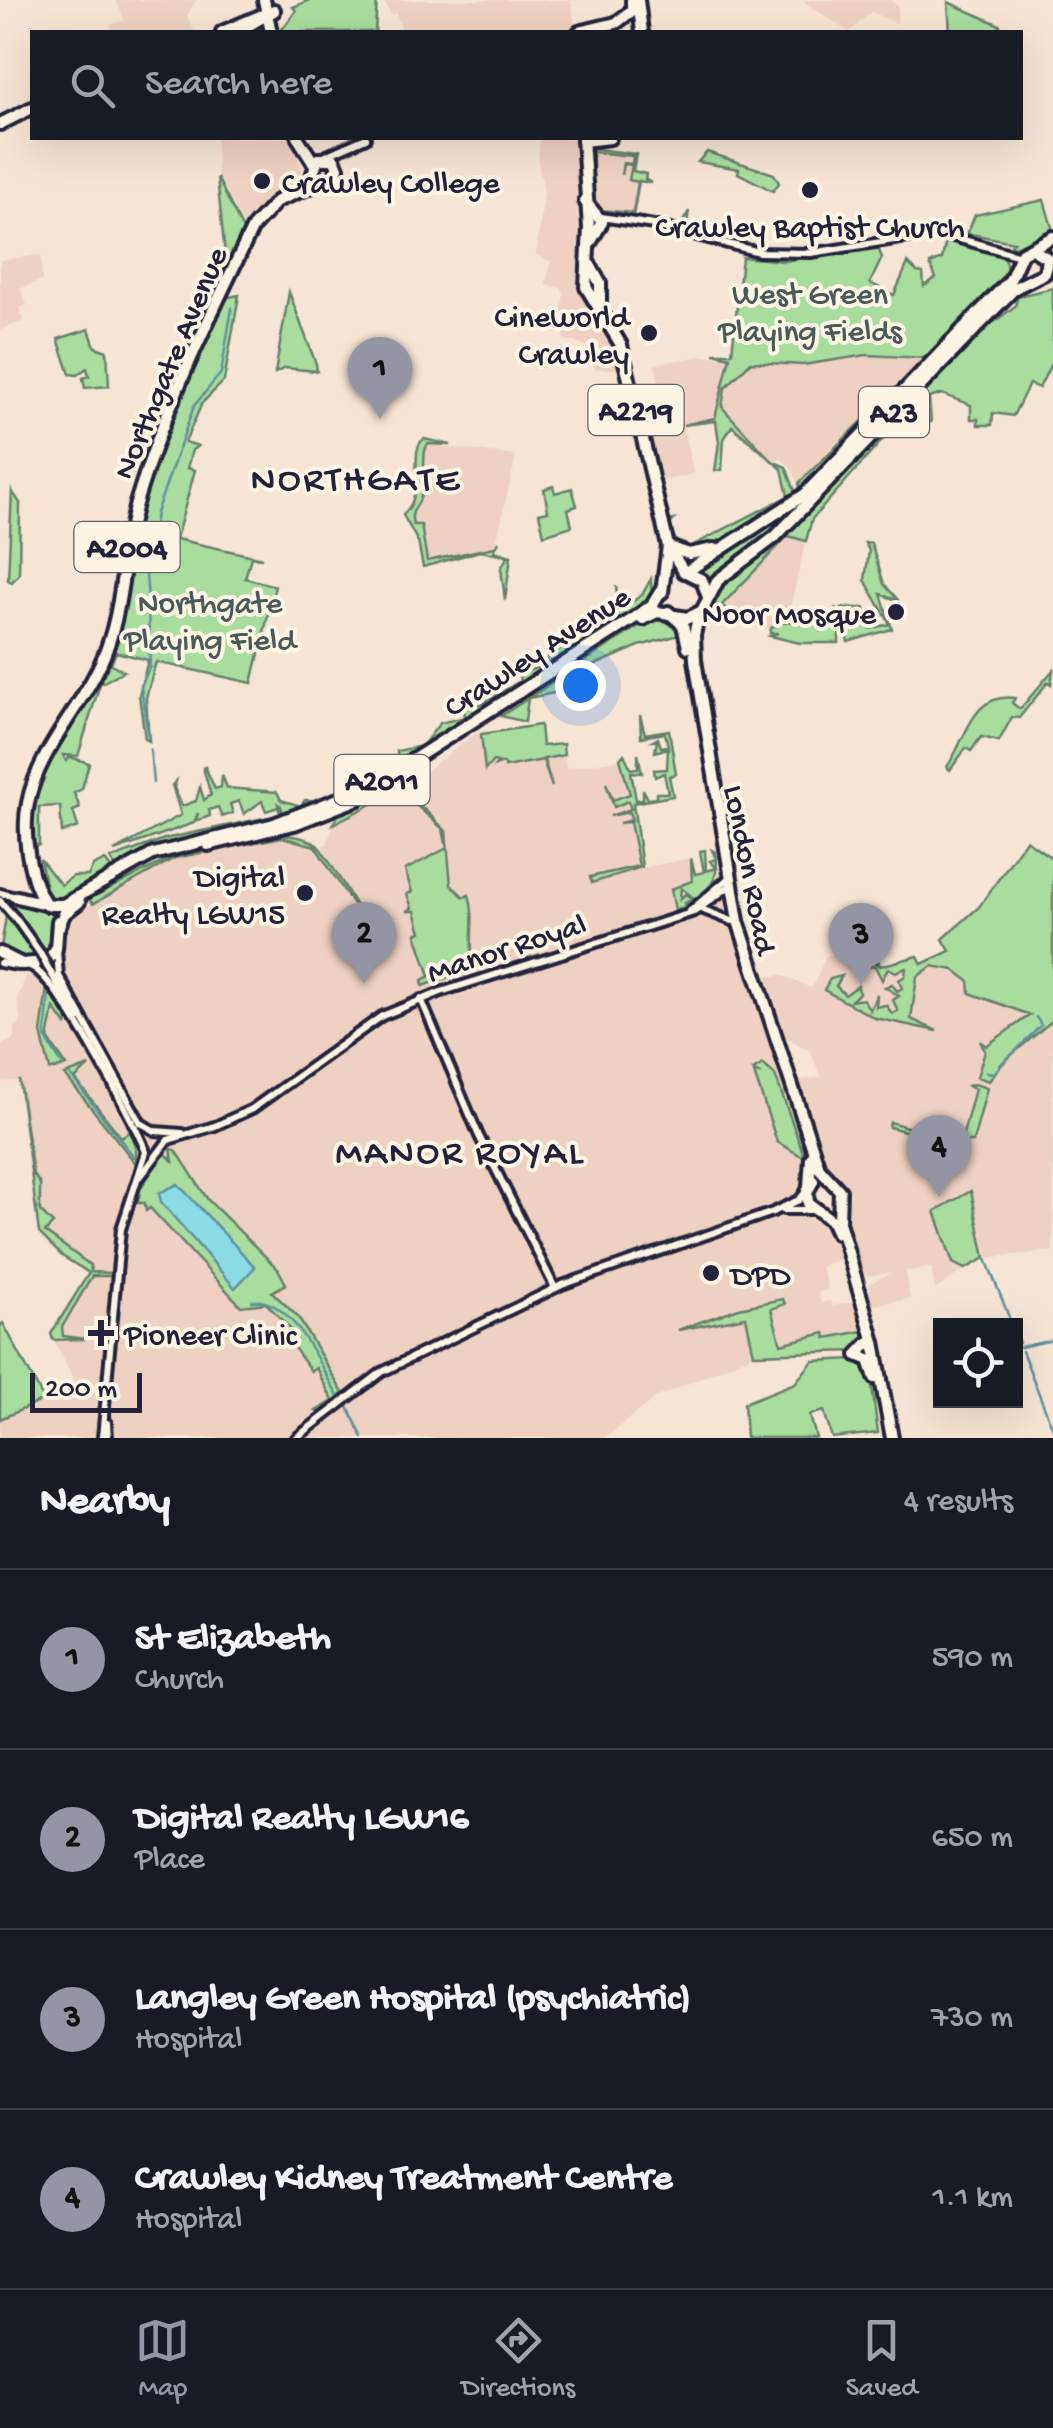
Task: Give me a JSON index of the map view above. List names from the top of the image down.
{
  "streets": {
    "main road": [
      "Northgate Avenue",
      "A2219",
      "A23",
      "A2004",
      "Crawley Avenue",
      "A2011",
      "London Road"
    ],
    "street": ["Manor Royal"]
  },
  "crossings": [
    ["Northgate Avenue", "Crawley Avenue"],
    ["A2219", "A23"],
    ["A2219", "Crawley Avenue"],
    ["A2219", "London Road"],
    ["A23", "Crawley Avenue"],
    ["A23", "London Road"],
    ["Crawley Avenue", "London Road"],
    ["London Road", "Manor Royal"]
  ],
  "districts": ["NORTHGATE", "MANOR ROYAL"],
  "parks": ["West Green Playing Fields", "Northgate Playing Field"],
  "places": {
    "other": [
      "Crawley College",
      "Crawley Baptist Church",
      "Cineworld Crawley",
      "Noor Mosque",
      "Digital Realty LGW15",
      "DPD"
    ],
    "health": ["Pioneer Clinic"]
  },
  "scale_bar": "200 m",
  "page": {
    "search": "Search here",
    "pins": [
      "1",
      "2",
      "3",
      "4"
    ],
    "scale": "200 m",
    "heading": ["Nearby", "4 results"],
    "list": [
      {
        "mark": "1",
        "name": "St Elizabeth",
        "note": "Church",
        "value": "590 m"
      },
      {
        "mark": "2",
        "name": "Digital Realty LGW16",
        "note": "Place",
        "value": "650 m"
      },
      {
        "mark": "3",
        "name": "Langley Green Hospital (psychiatric)",
        "note": "Hospital",
        "value": "730 m"
      },
      {
        "mark": "4",
        "name": "Crawley Kidney Treatment Centre",
        "note": "Hospital",
        "value": "1.1 km"
      }
    ],
    "nav": ["Map", "Directions", "Saved"]
  }
}
